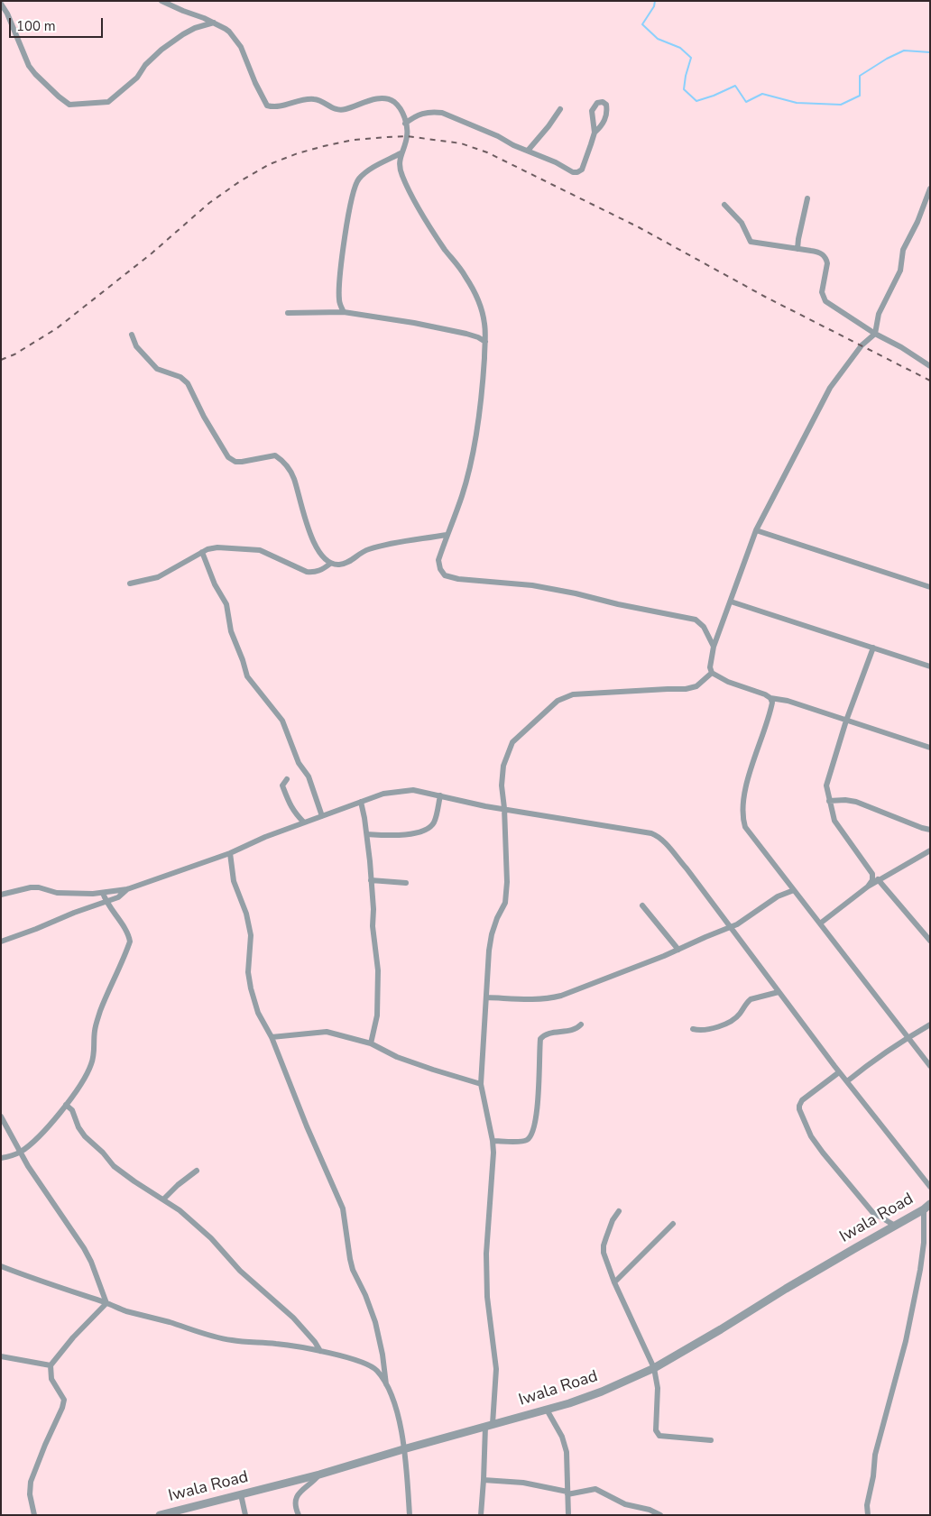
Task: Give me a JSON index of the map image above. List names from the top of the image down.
{
  "streets": {
    "street": ["Iwala Road"]
  },
  "scale_bar": "100 m"
}
